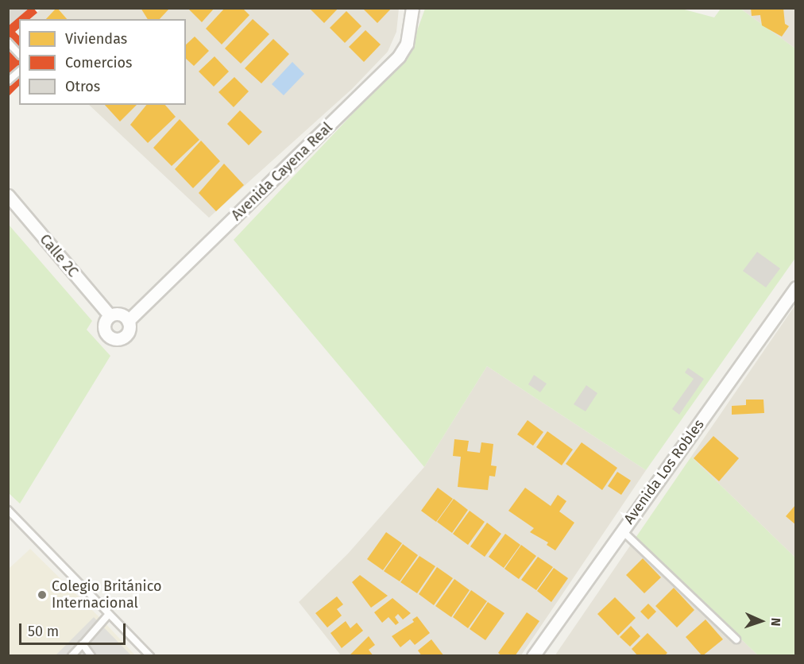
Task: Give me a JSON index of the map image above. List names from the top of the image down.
{
  "streets": {
    "street": ["Avenida Cayena Real", "Calle 2C", "Avenida Los Robles"]
  },
  "crossings": [
    ["Avenida Cayena Real", "Calle 2C"]
  ],
  "places": ["Colegio Británico Internacional"],
  "legend": ["Viviendas", "Comercios", "Otros"],
  "scale_bar": "50 m",
  "north": "right"
}
